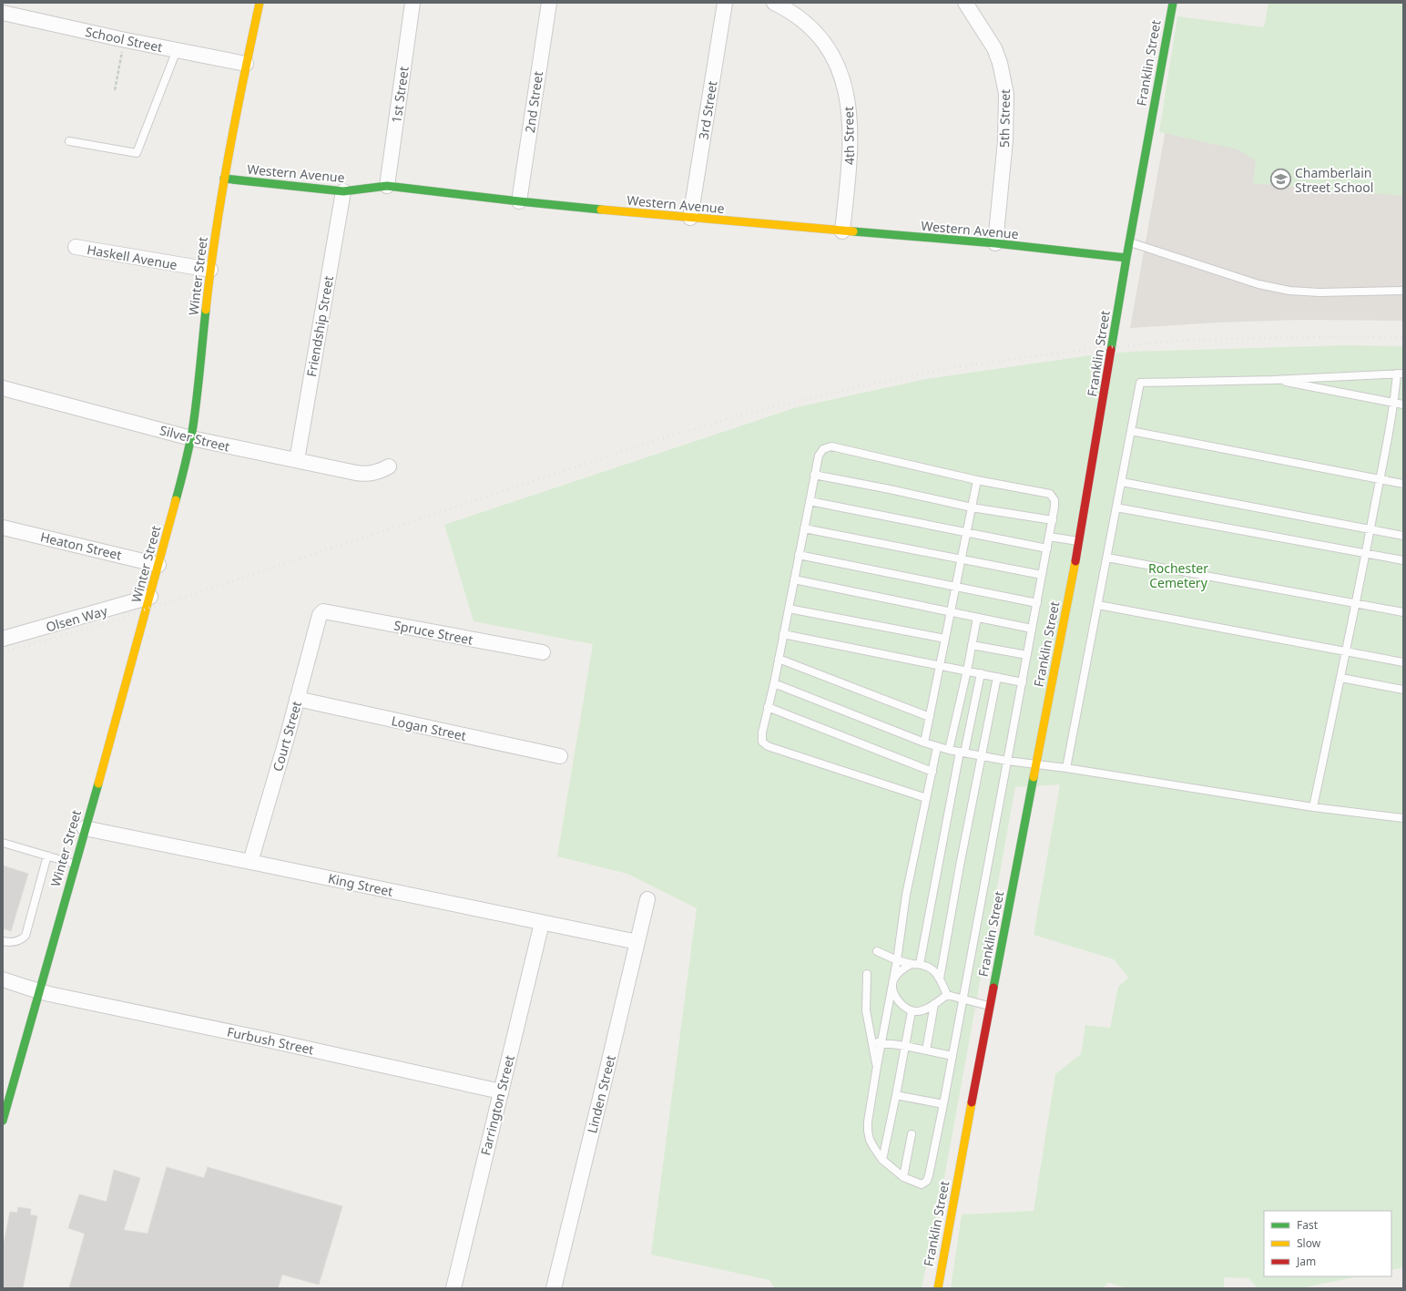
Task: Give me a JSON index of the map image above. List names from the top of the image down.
{
  "streets": {
    "street": [
      "School Street",
      "Franklin Street",
      "1st Street",
      "2nd Street",
      "3rd Street",
      "5th Street",
      "4th Street",
      "Western Avenue",
      "Haskell Avenue",
      "Winter Street",
      "Friendship Street",
      "Silver Street",
      "Heaton Street",
      "Olsen Way",
      "Spruce Street",
      "Logan Street",
      "Court Street",
      "King Street",
      "Furbush Street",
      "Linden Street",
      "Farrington Street"
    ]
  },
  "crossings": [
    ["School Street", "Winter Street"],
    ["Franklin Street", "Western Avenue"],
    ["1st Street", "Western Avenue"],
    ["2nd Street", "Western Avenue"],
    ["3rd Street", "Western Avenue"],
    ["5th Street", "Western Avenue"],
    ["4th Street", "Western Avenue"],
    ["Western Avenue", "Winter Street"],
    ["Western Avenue", "Friendship Street"],
    ["Haskell Avenue", "Winter Street"],
    ["Winter Street", "Silver Street"],
    ["Winter Street", "Heaton Street"],
    ["Winter Street", "Olsen Way"],
    ["Winter Street", "King Street"],
    ["Winter Street", "Furbush Street"],
    ["Friendship Street", "Silver Street"],
    ["Spruce Street", "Court Street"],
    ["Logan Street", "Court Street"],
    ["Court Street", "King Street"],
    ["King Street", "Linden Street"],
    ["King Street", "Farrington Street"],
    ["Furbush Street", "Farrington Street"]
  ],
  "parks": ["Rochester Cemetery"],
  "places": {
    "school or university": ["Chamberlain Street School"]
  },
  "legend": ["Fast", "Slow", "Jam"]
}
